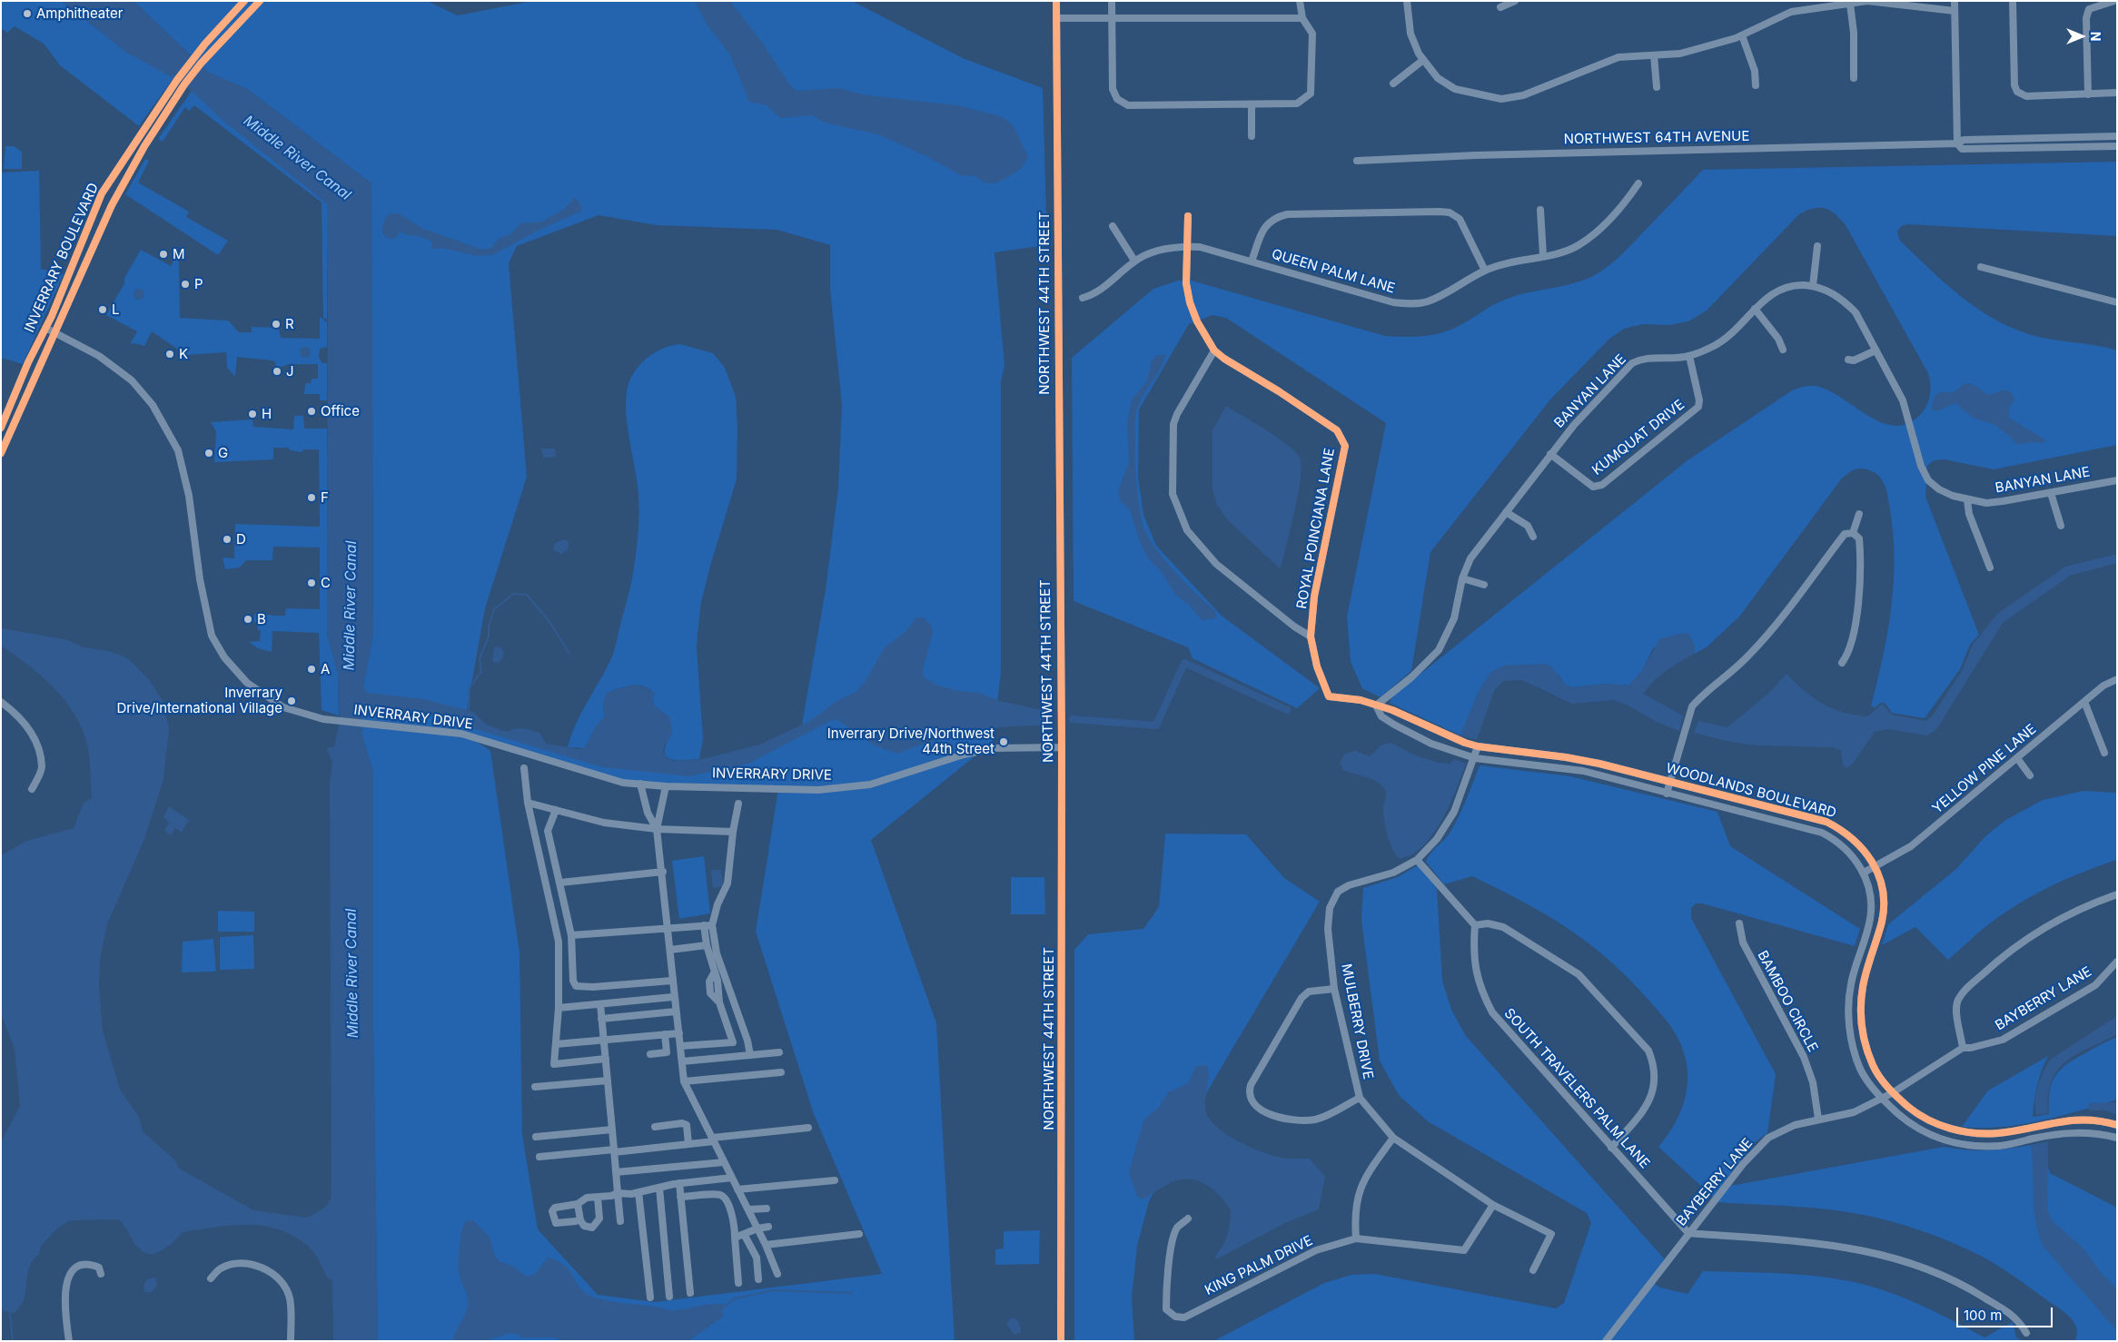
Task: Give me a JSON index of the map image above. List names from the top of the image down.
{
  "streets": {
    "street": [
      "NORTHWEST 64TH AVENUE",
      "INVERRARY BOULEVARD",
      "QUEEN PALM LANE",
      "NORTHWEST 44TH STREET",
      "BANYAN LANE",
      "KUMQUAT DRIVE",
      "ROYAL POINCIANA LANE",
      "INVERRARY DRIVE",
      "YELLOW PINE LANE",
      "WOODLANDS BOULEVARD",
      "BAYBERRY LANE",
      "BAMBOO CIRCLE",
      "MULBERRY DRIVE",
      "SOUTH TRAVELERS PALM LANE",
      "KING PALM DRIVE"
    ]
  },
  "crossings": [
    ["INVERRARY BOULEVARD", "INVERRARY DRIVE"],
    ["QUEEN PALM LANE", "ROYAL POINCIANA LANE"],
    ["NORTHWEST 44TH STREET", "INVERRARY DRIVE"],
    ["BANYAN LANE", "KUMQUAT DRIVE"],
    ["BANYAN LANE", "WOODLANDS BOULEVARD"],
    ["ROYAL POINCIANA LANE", "WOODLANDS BOULEVARD"],
    ["YELLOW PINE LANE", "WOODLANDS BOULEVARD"],
    ["WOODLANDS BOULEVARD", "BAYBERRY LANE"],
    ["WOODLANDS BOULEVARD", "MULBERRY DRIVE"],
    ["BAYBERRY LANE", "BAMBOO CIRCLE"],
    ["BAYBERRY LANE", "SOUTH TRAVELERS PALM LANE"],
    ["MULBERRY DRIVE", "KING PALM DRIVE"]
  ],
  "water": ["Middle River Canal"],
  "places": [
    "Amphitheater",
    "M",
    "P",
    "L",
    "R",
    "K",
    "J",
    "Office",
    "H",
    "G",
    "F",
    "D",
    "C",
    "B",
    "A",
    "Inverrary Drive/International Village",
    "Inverrary Drive/Northwest 44th Street"
  ],
  "scale_bar": "100 m",
  "north": "right"
}
